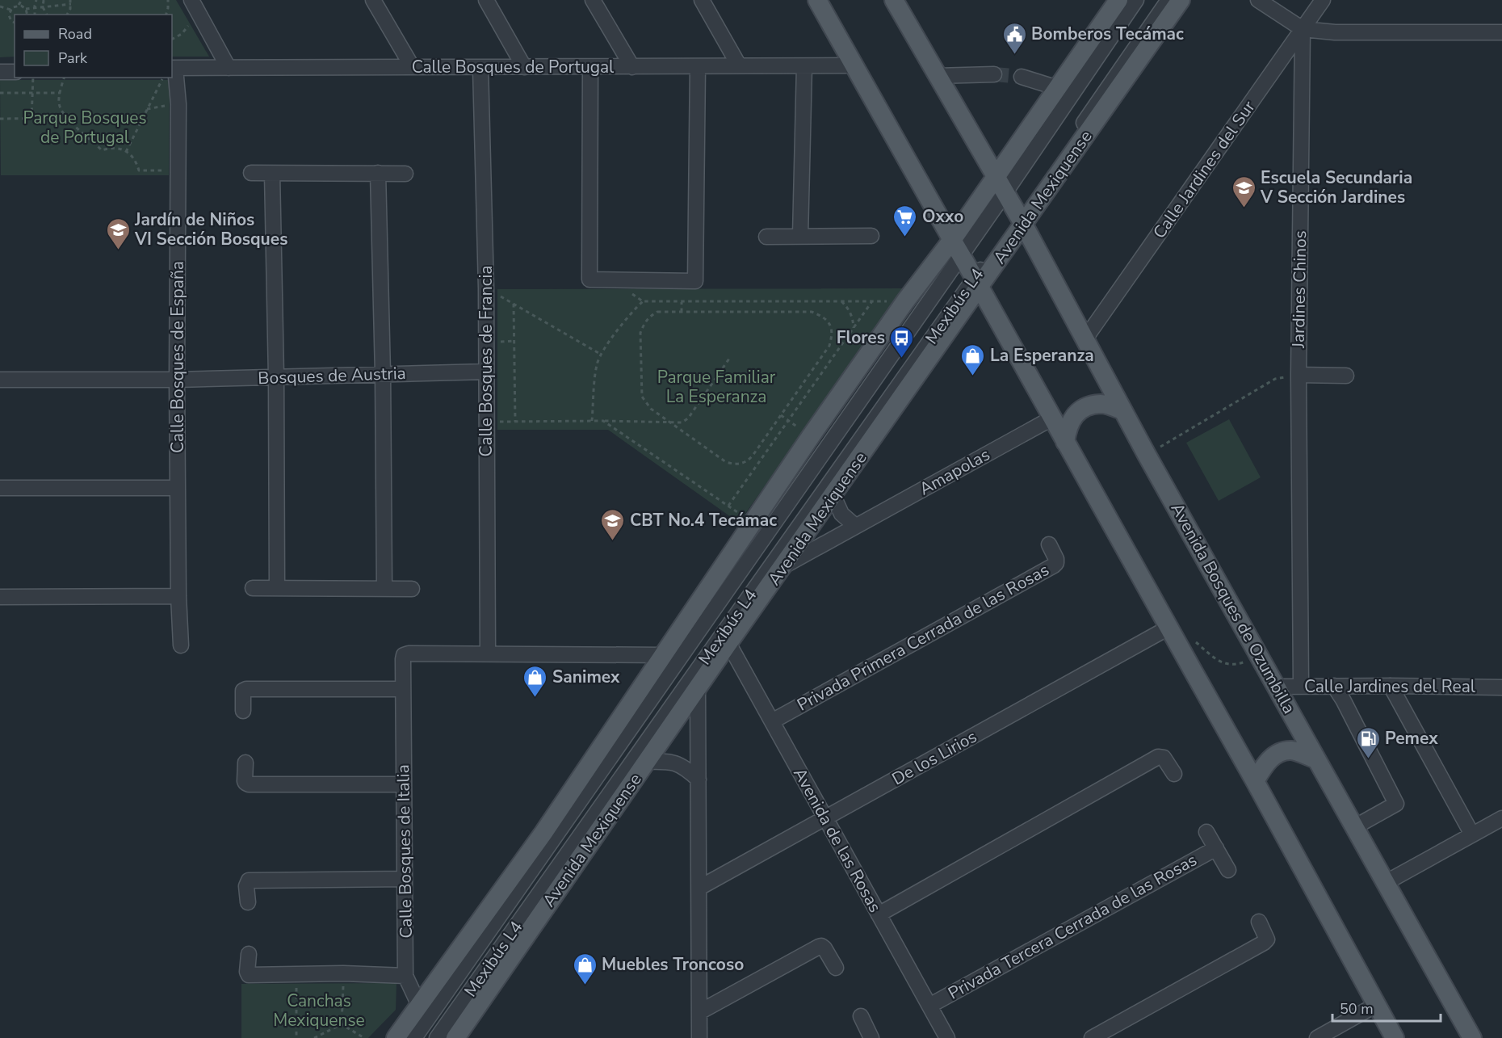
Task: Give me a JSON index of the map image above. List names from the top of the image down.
{
  "streets": {
    "main road": ["Avenida Mexiquense", "Avenida Bosques de Ozumbilla"],
    "street": [
      "Calle Bosques de Portugal",
      "Calle Jardines del Sur",
      "Jardines Chinos",
      "Mexibús L4",
      "Calle Bosques de España",
      "Calle Bosques de Francia",
      "Bosques de Austria",
      "Amapolas",
      "Privada Primera Cerrada de las Rosas",
      "Calle Jardines del Real",
      "De los Lirios",
      "Avenida de las Rosas",
      "Calle Bosques de Italia",
      "Privada Tercera Cerrada de las Rosas"
    ]
  },
  "crossings": [
    ["Calle Bosques de Portugal", "Calle Bosques de Francia"],
    ["Calle Jardines del Sur", "Jardines Chinos"],
    ["Calle Jardines del Sur", "Avenida Bosques de Ozumbilla"],
    ["Avenida Mexiquense", "Mexibús L4"],
    ["Avenida Mexiquense", "Amapolas"],
    ["Avenida Mexiquense", "Avenida Bosques de Ozumbilla"],
    ["Avenida Mexiquense", "Avenida de las Rosas"],
    ["Avenida Mexiquense", "Calle Bosques de Italia"],
    ["Jardines Chinos", "Calle Jardines del Real"],
    ["Mexibús L4", "Calle Bosques de Italia"],
    ["Calle Bosques de España", "Bosques de Austria"],
    ["Calle Bosques de Francia", "Bosques de Austria"],
    ["Calle Bosques de Francia", "Calle Bosques de Italia"],
    ["Avenida Bosques de Ozumbilla", "Calle Jardines del Real"],
    ["Privada Primera Cerrada de las Rosas", "Avenida de las Rosas"],
    ["De los Lirios", "Avenida de las Rosas"],
    ["Avenida de las Rosas", "Privada Tercera Cerrada de las Rosas"]
  ],
  "parks": ["Parque Bosques de Portugal", "Parque Familiar La Esperanza", "Canchas Mexiquense"],
  "places": {
    "public building": ["Bomberos Tecámac"],
    "school or university": ["Escuela Secundaria V Sección Jardines", "Jardín de Niños VI Sección Bosques", "CBT No.4 Tecámac"],
    "supermarket": ["Oxxo"],
    "bus stop": ["Flores"],
    "shop": ["La Esperanza", "Sanimex", "Muebles Troncoso"],
    "fuel station": ["Pemex"]
  },
  "legend": ["Road", "Park"],
  "scale_bar": "50 m"
}
